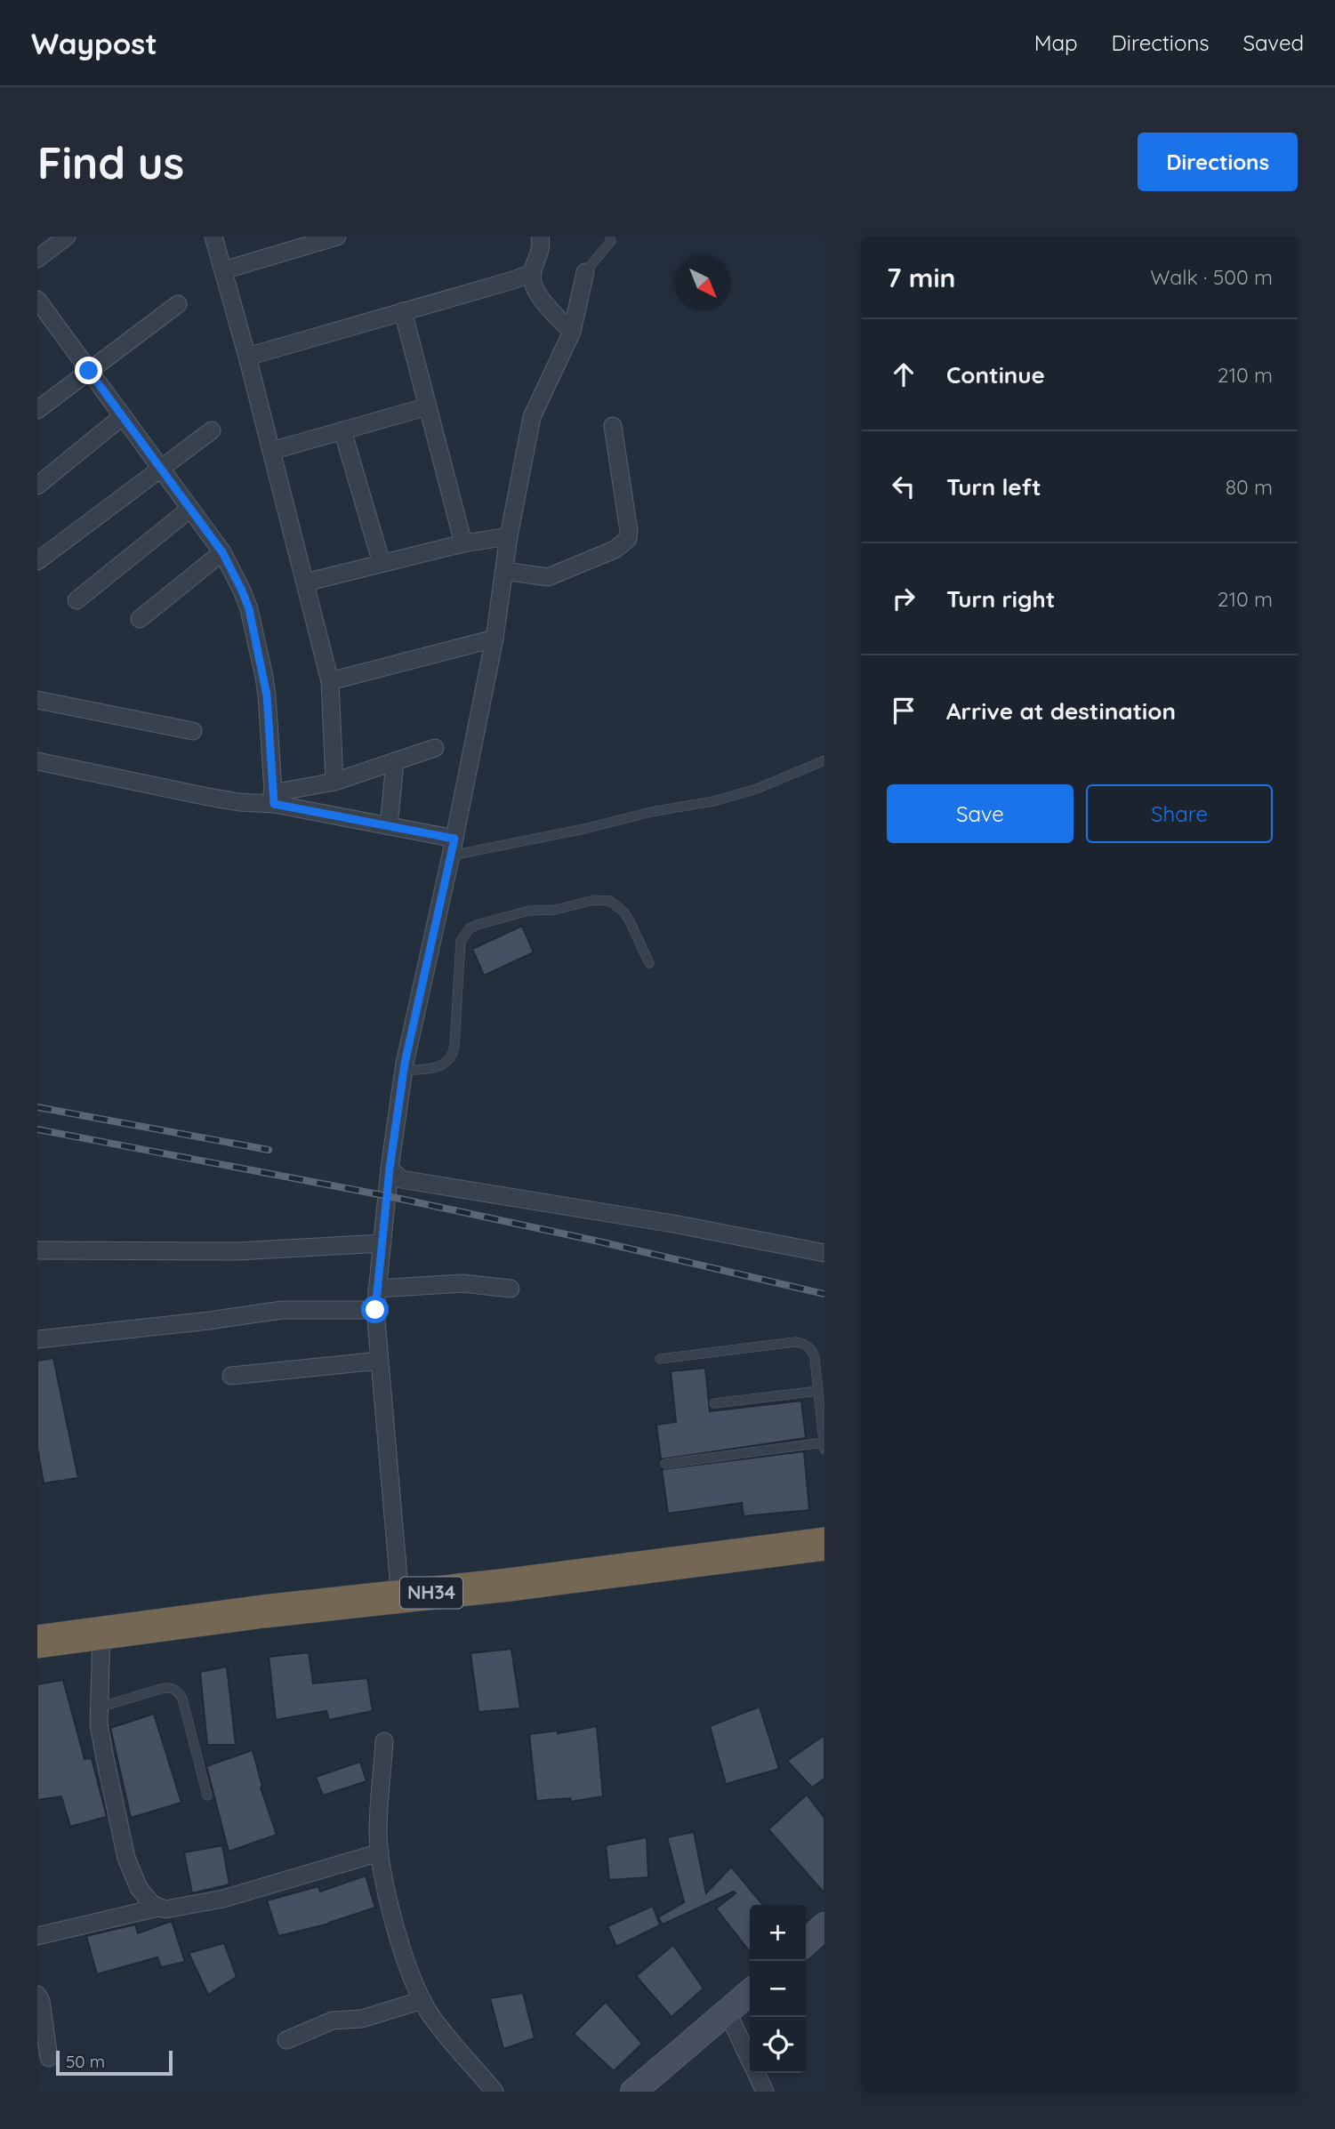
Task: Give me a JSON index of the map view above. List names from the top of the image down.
{
  "streets": {
    "highway": ["NH34"]
  },
  "scale_bar": "50 m",
  "north": "bottom right",
  "page": {
    "header": "Waypost",
    "nav": ["Map", "Directions", "Saved"],
    "buttons": [
      "Directions",
      ["Save", "Share"]
    ],
    "title": "Find us",
    "heading": ["7 min", "Walk · 500 m"],
    "list": [
      ["Continue", "210 m"],
      ["Turn left", "80 m"],
      ["Turn right", "210 m"],
      "Arrive at destination"
    ],
    "map_buttons": ["+", "−"],
    "scale": "50 m"
  }
}
